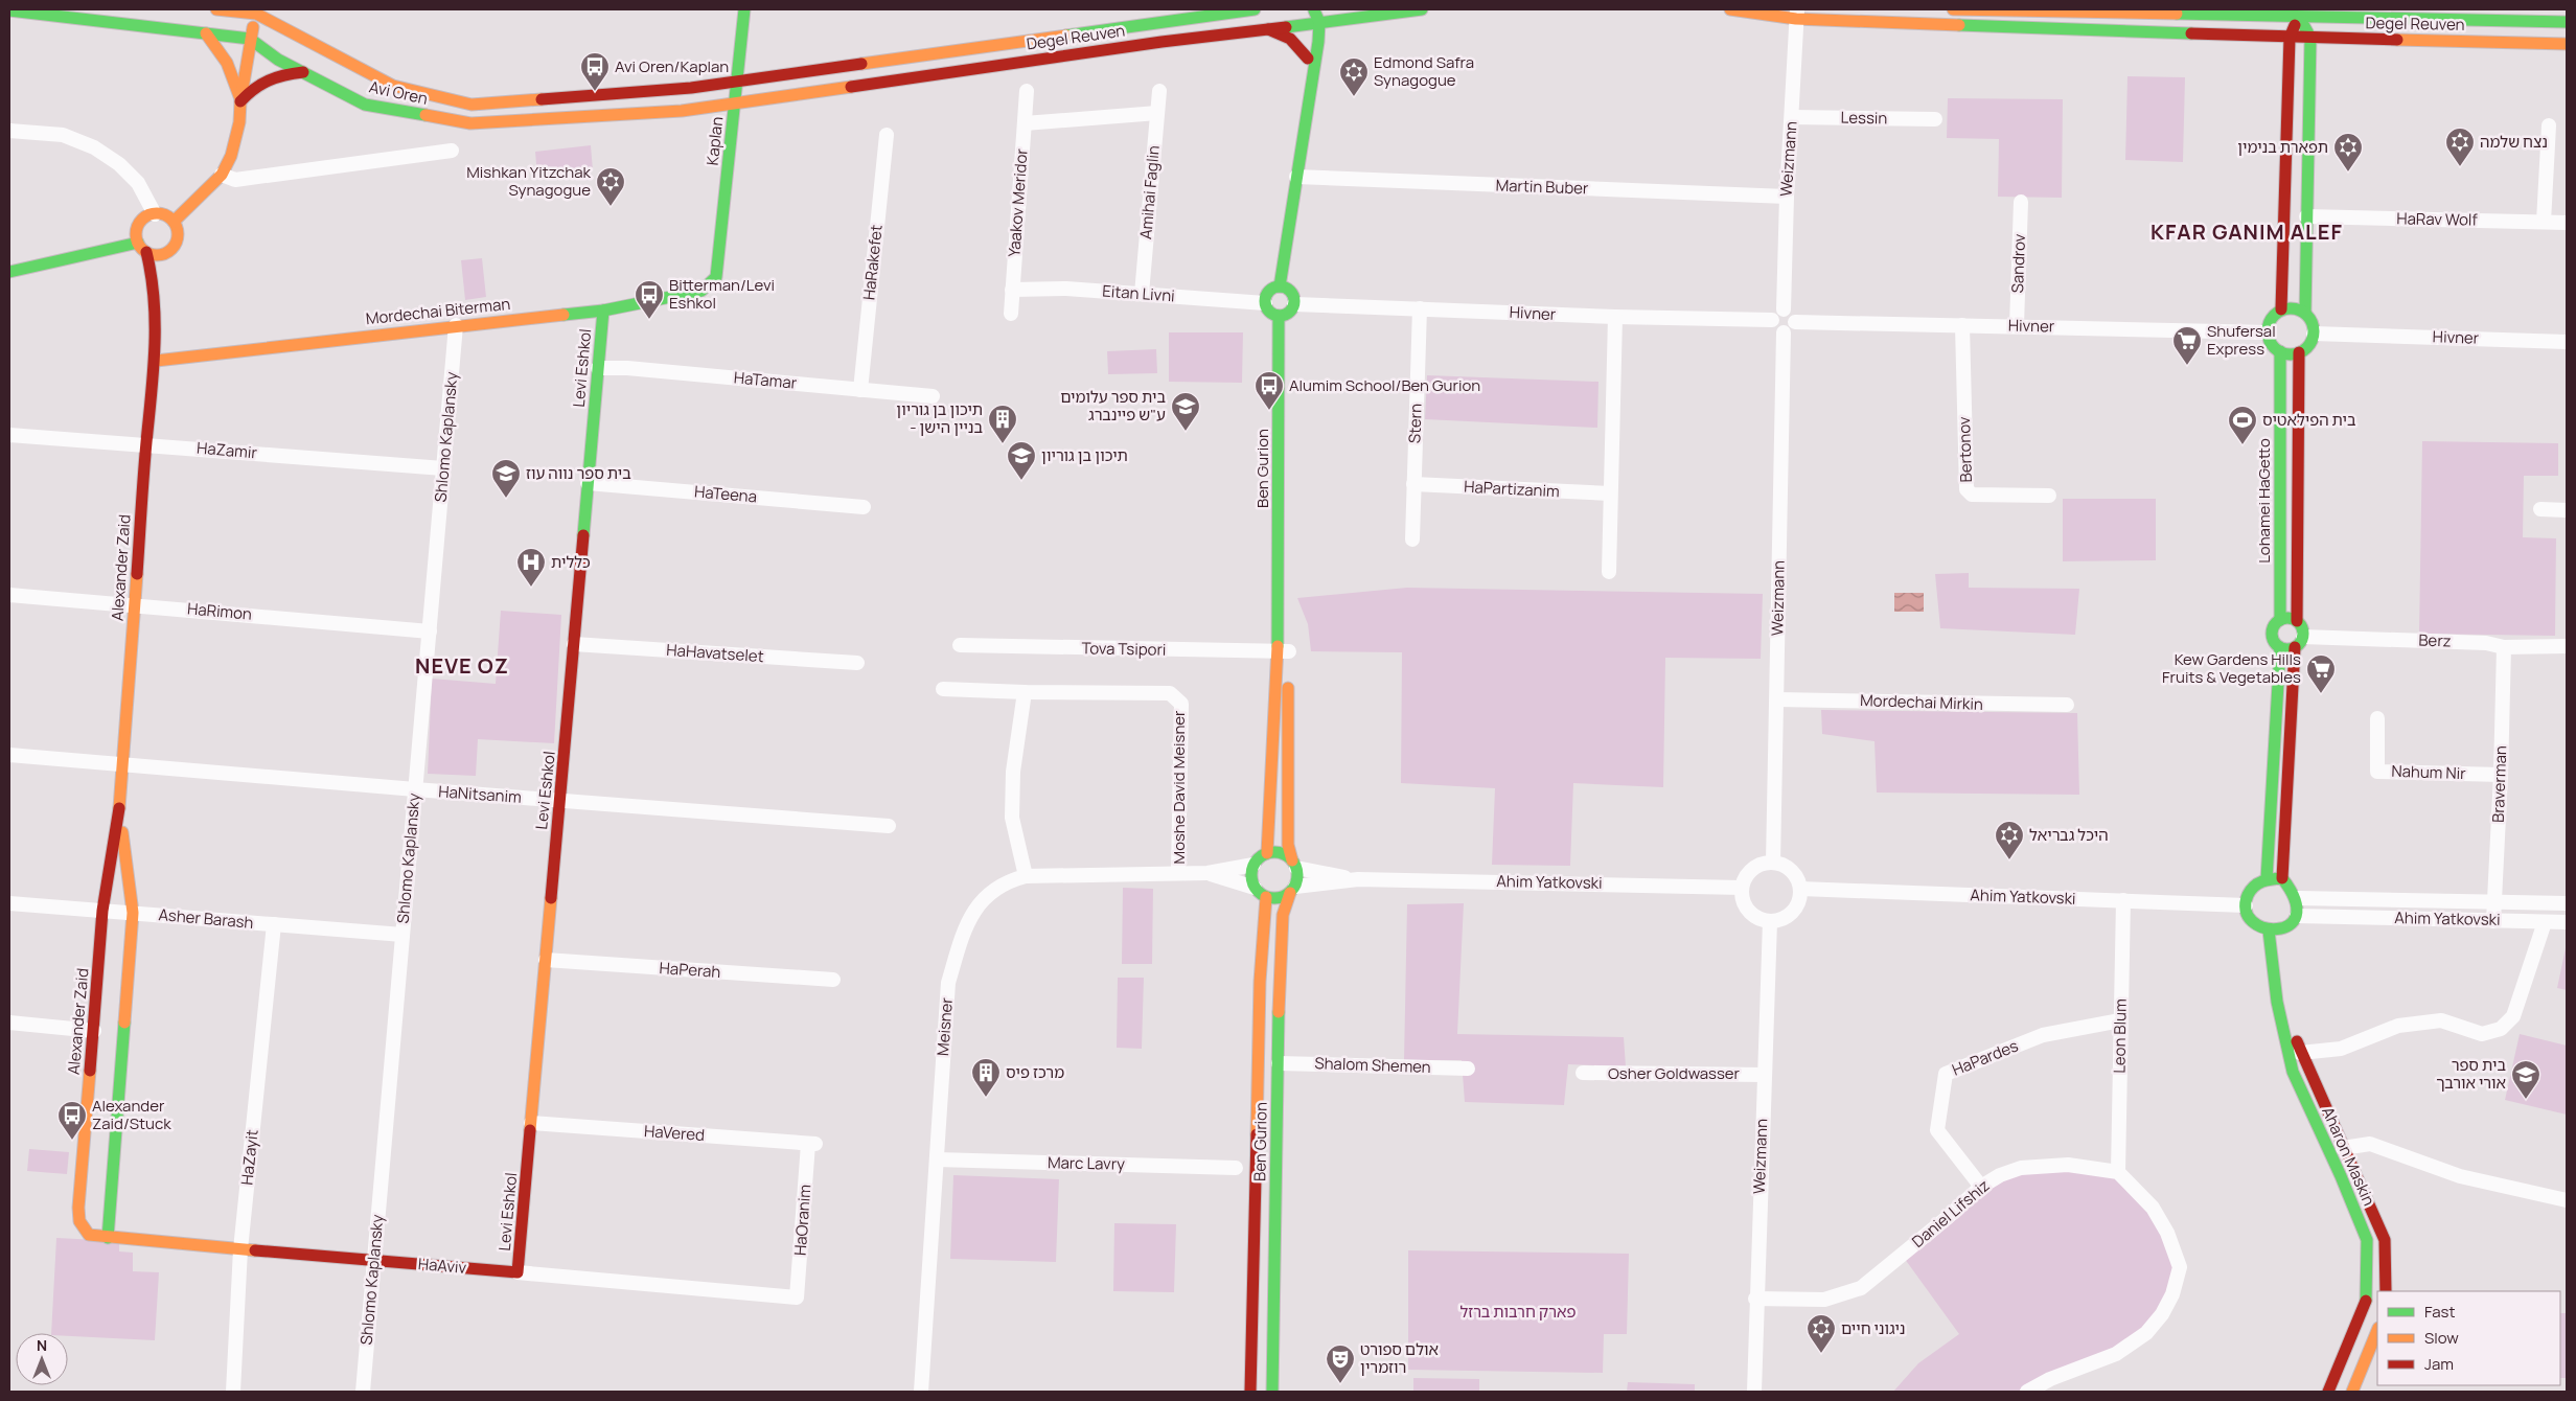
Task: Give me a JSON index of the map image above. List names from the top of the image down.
{
  "streets": {
    "street": [
      "Degel Reuven",
      "Avi Oren",
      "Lessin",
      "Kaplan",
      "Weizmann",
      "Martin Buber",
      "Amihai Faglin",
      "Yaakov Meridor",
      "HaRav Wolf",
      "HaRakefet",
      "Sandrov",
      "Eitan Livni",
      "Mordechai Biterman",
      "Hivner",
      "Levi Eshkol",
      "HaTamar",
      "Stern",
      "Shlomo Kaplansky",
      "Bertonov",
      "HaZamir",
      "Ben Gurion",
      "HaPartizanim",
      "HaTeena",
      "Lohamei HaGetto",
      "Alexander Zaid",
      "HaRimon",
      "Berz",
      "Tova Tsipori",
      "HaHavatselet",
      "Mordechai Mirkin",
      "Nahum Nir",
      "Braverman",
      "Moshe David Meisner",
      "HaNitsanim",
      "Ahim Yatkovski",
      "Asher Barash",
      "HaPerah",
      "Meisner",
      "Leon Blum",
      "HaPardes",
      "Shalom Shemen",
      "Osher Goldwasser",
      "HaVered",
      "Aharon Maskin",
      "HaZayit",
      "Marc Lavry",
      "Daniel Lifshiz",
      "HaOranim",
      "HaAviv"
    ]
  },
  "crossings": [
    ["Degel Reuven", "Avi Oren"],
    ["Degel Reuven", "Kaplan"],
    ["Degel Reuven", "Weizmann"],
    ["Avi Oren", "Kaplan"],
    ["Lessin", "Weizmann"],
    ["Kaplan", "Mordechai Biterman"],
    ["Weizmann", "Martin Buber"],
    ["Weizmann", "Hivner"],
    ["Weizmann", "Mordechai Mirkin"],
    ["Weizmann", "Ahim Yatkovski"],
    ["Weizmann", "Osher Goldwasser"],
    ["Weizmann", "Daniel Lifshiz"],
    ["Amihai Faglin", "Eitan Livni"],
    ["Yaakov Meridor", "Eitan Livni"],
    ["HaRakefet", "HaTamar"],
    ["Sandrov", "Hivner"],
    ["Eitan Livni", "Hivner"],
    ["Eitan Livni", "Ben Gurion"],
    ["Mordechai Biterman", "Levi Eshkol"],
    ["Mordechai Biterman", "Shlomo Kaplansky"],
    ["Mordechai Biterman", "Alexander Zaid"],
    ["Hivner", "Stern"],
    ["Hivner", "Bertonov"],
    ["Hivner", "Ben Gurion"],
    ["Hivner", "Lohamei HaGetto"],
    ["Levi Eshkol", "HaTamar"],
    ["Levi Eshkol", "HaTeena"],
    ["Levi Eshkol", "HaHavatselet"],
    ["Levi Eshkol", "HaNitsanim"],
    ["Levi Eshkol", "HaPerah"],
    ["Levi Eshkol", "HaVered"],
    ["Levi Eshkol", "HaAviv"],
    ["Stern", "HaPartizanim"],
    ["Shlomo Kaplansky", "HaZamir"],
    ["Shlomo Kaplansky", "HaRimon"],
    ["Shlomo Kaplansky", "HaNitsanim"],
    ["Shlomo Kaplansky", "Asher Barash"],
    ["Shlomo Kaplansky", "HaAviv"],
    ["HaZamir", "Alexander Zaid"],
    ["Ben Gurion", "Tova Tsipori"],
    ["Ben Gurion", "Ahim Yatkovski"],
    ["Ben Gurion", "Meisner"],
    ["Ben Gurion", "Shalom Shemen"],
    ["Lohamei HaGetto", "Berz"],
    ["Lohamei HaGetto", "Ahim Yatkovski"],
    ["Lohamei HaGetto", "Aharon Maskin"],
    ["Alexander Zaid", "HaRimon"],
    ["Alexander Zaid", "HaNitsanim"],
    ["Alexander Zaid", "Asher Barash"],
    ["Alexander Zaid", "HaAviv"],
    ["Berz", "Braverman"],
    ["Nahum Nir", "Braverman"],
    ["Braverman", "Ahim Yatkovski"],
    ["Moshe David Meisner", "Meisner"],
    ["Ahim Yatkovski", "Meisner"],
    ["Ahim Yatkovski", "Leon Blum"],
    ["Ahim Yatkovski", "Aharon Maskin"],
    ["Asher Barash", "HaZayit"],
    ["Meisner", "Marc Lavry"],
    ["Leon Blum", "HaPardes"],
    ["Leon Blum", "Daniel Lifshiz"],
    ["HaPardes", "Daniel Lifshiz"],
    ["HaVered", "HaOranim"],
    ["HaZayit", "HaAviv"],
    ["HaOranim", "HaAviv"]
  ],
  "districts": ["KFAR GANIM ALEF", "NEVE OZ"],
  "parks": ["פארק חרבות ברזל"],
  "places": {
    "bus stop": [
      "Avi Oren/Kaplan",
      "Bitterman/Levi Eshkol",
      "Alumim School/Ben Gurion",
      "Alexander Zaid/Stuck"
    ],
    "synagogue": [
      "Edmond Safra Synagogue",
      "נצח שלמה",
      "תפארת בנימין",
      "Mishkan Yitzchak Synagogue",
      "היכל גבריאל",
      "ניגוני חיים"
    ],
    "supermarket": ["Shufersal Express", "Kew Gardens Hills Fruits & Vegetables"],
    "school or university": [
      "בית ספר עלומים ע\"ש פיינברג",
      "תיכון בן גוריון",
      "בית ספר נווה עוז",
      "בית ספר אורי אורבך"
    ],
    "building": ["תיכון בן גוריון - בניין הישן", "מרכז פיס"],
    "sports": ["בית הפילאטיס"],
    "hospital": ["כללית"],
    "theatre": ["אולם ספורט רוזמרין"]
  },
  "legend": ["Fast", "Slow", "Jam"],
  "north": "top"
}
